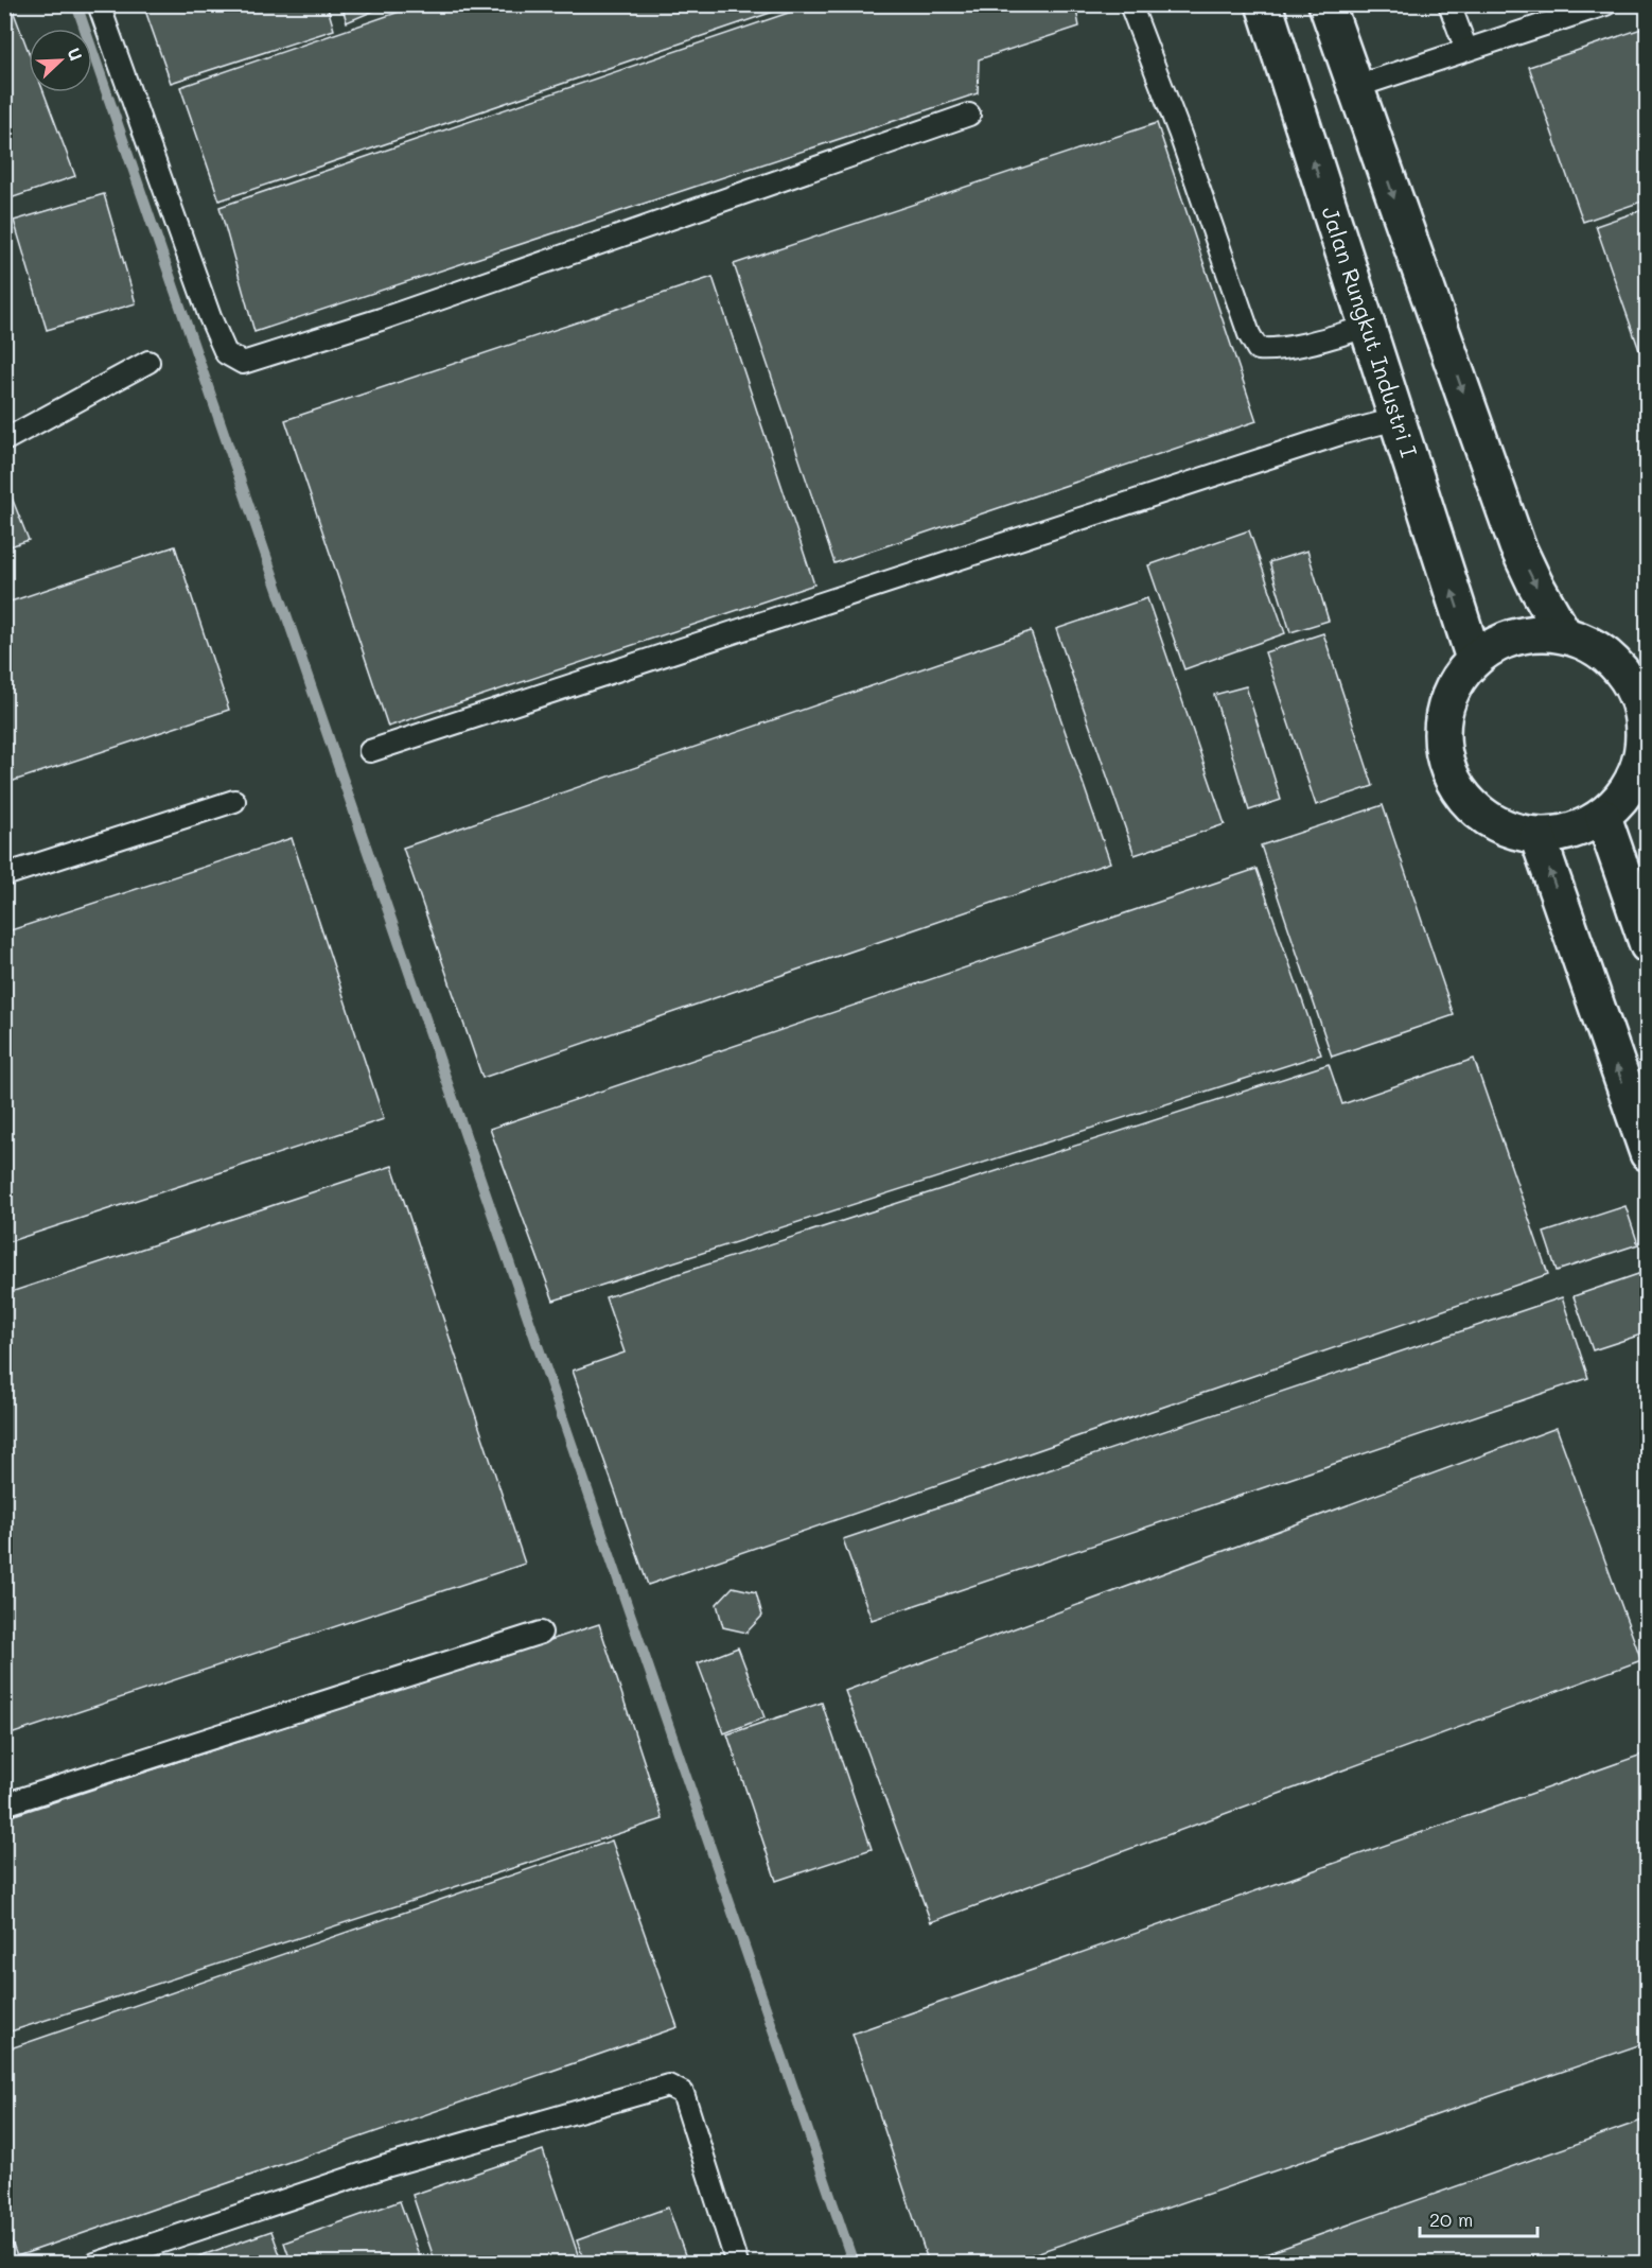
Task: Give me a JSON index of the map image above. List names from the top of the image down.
{
  "streets": {
    "street": ["Jalan Rungkut Industri I"]
  },
  "scale_bar": "20 m",
  "north": "top right"
}
